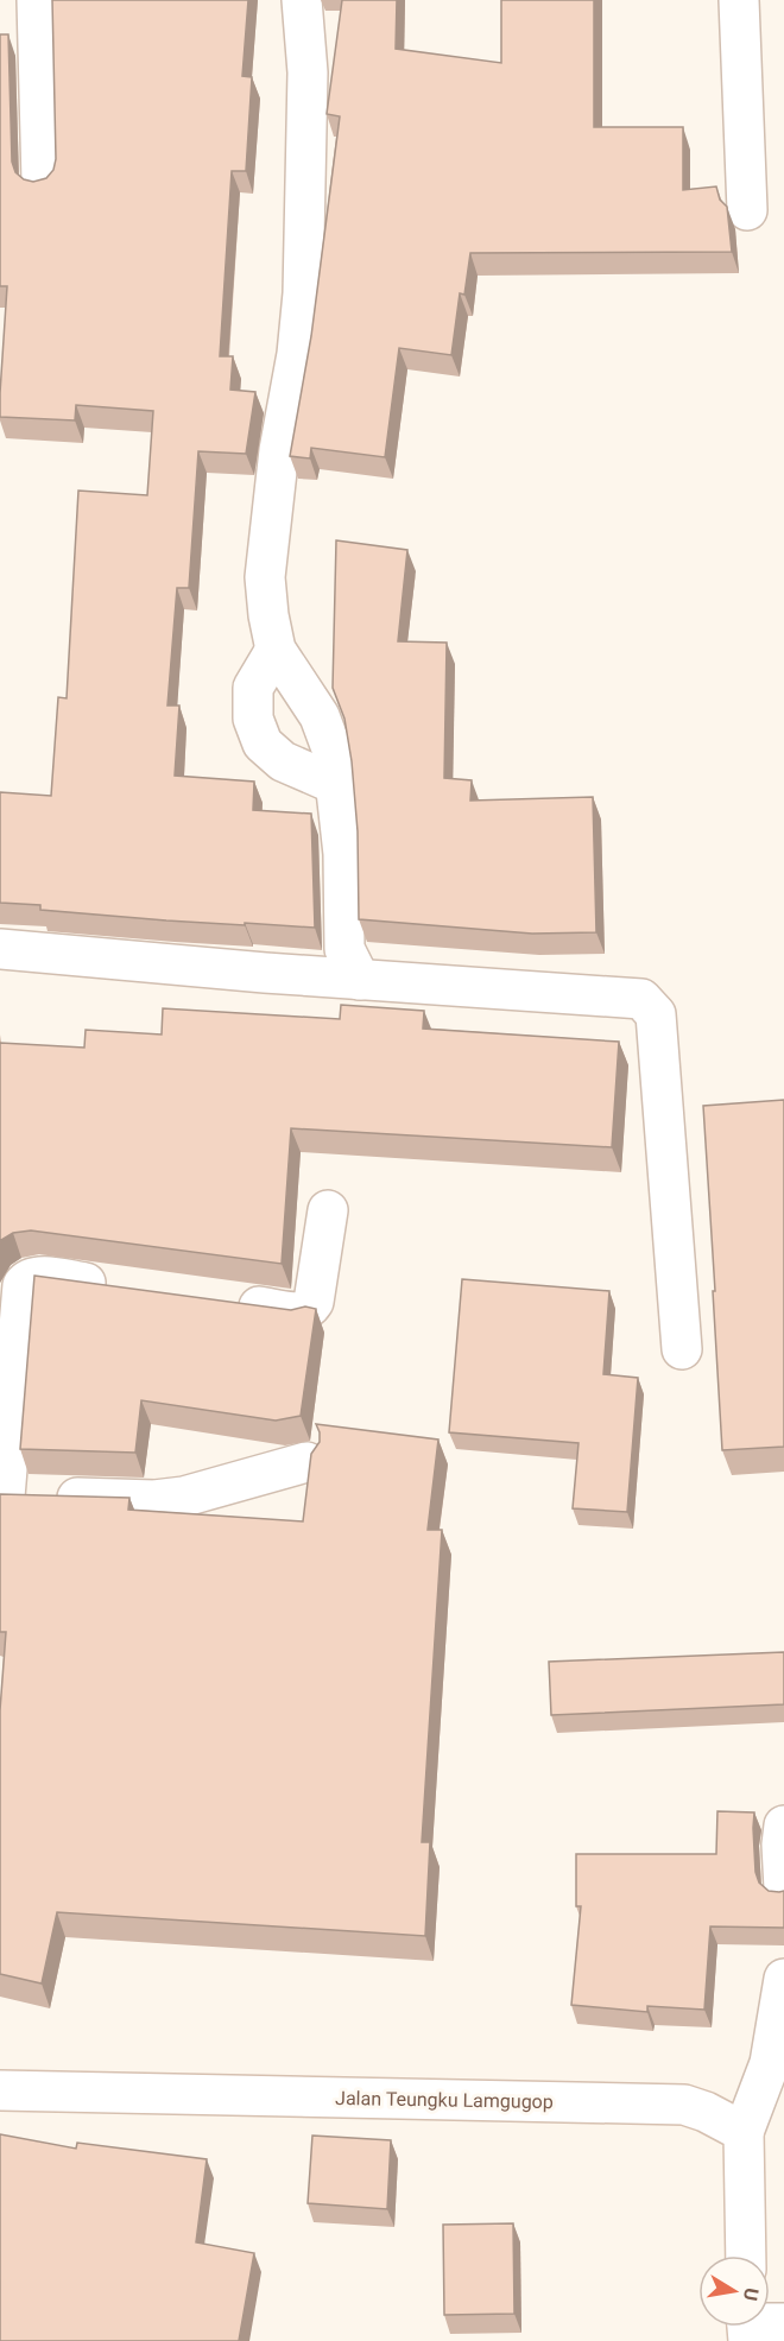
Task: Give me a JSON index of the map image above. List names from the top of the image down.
{
  "streets": {
    "street": ["Jalan Teungku Lamgugop"]
  },
  "north": "right"
}
